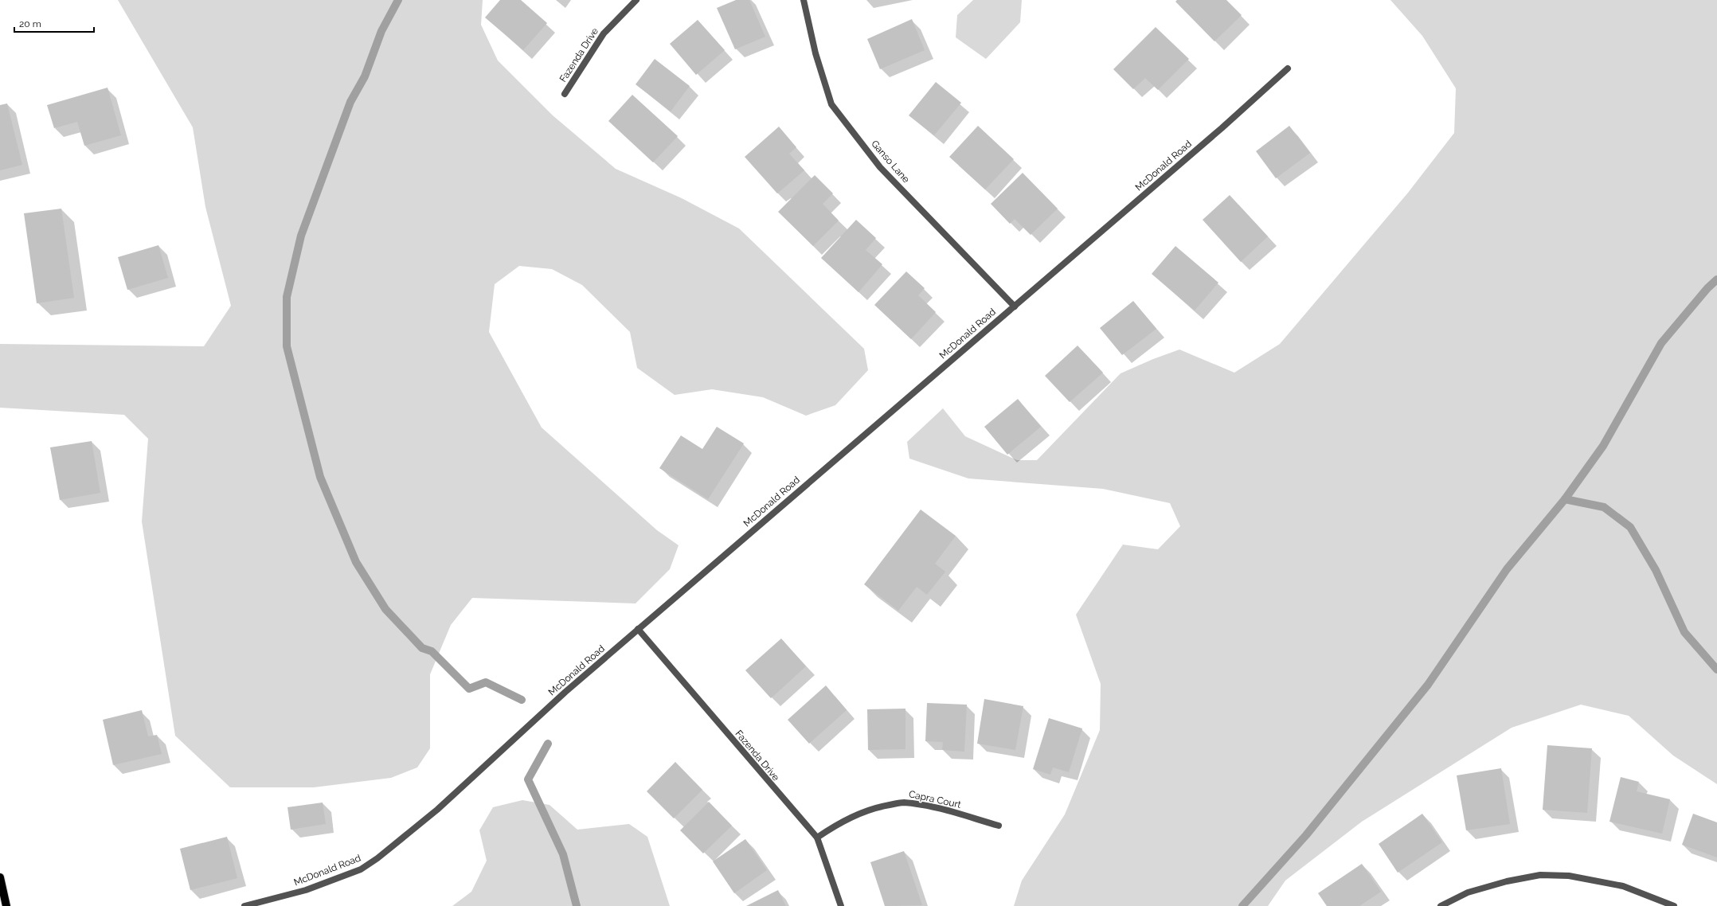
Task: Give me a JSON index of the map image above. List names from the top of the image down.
{
  "streets": {
    "street": [
      "Fazenda Drive",
      "Ganso Lane",
      "McDonald Road",
      "Capra Court"
    ]
  },
  "crossings": [
    ["Fazenda Drive", "McDonald Road"],
    ["Fazenda Drive", "Capra Court"],
    ["Ganso Lane", "McDonald Road"]
  ],
  "scale_bar": "20 m"
}
